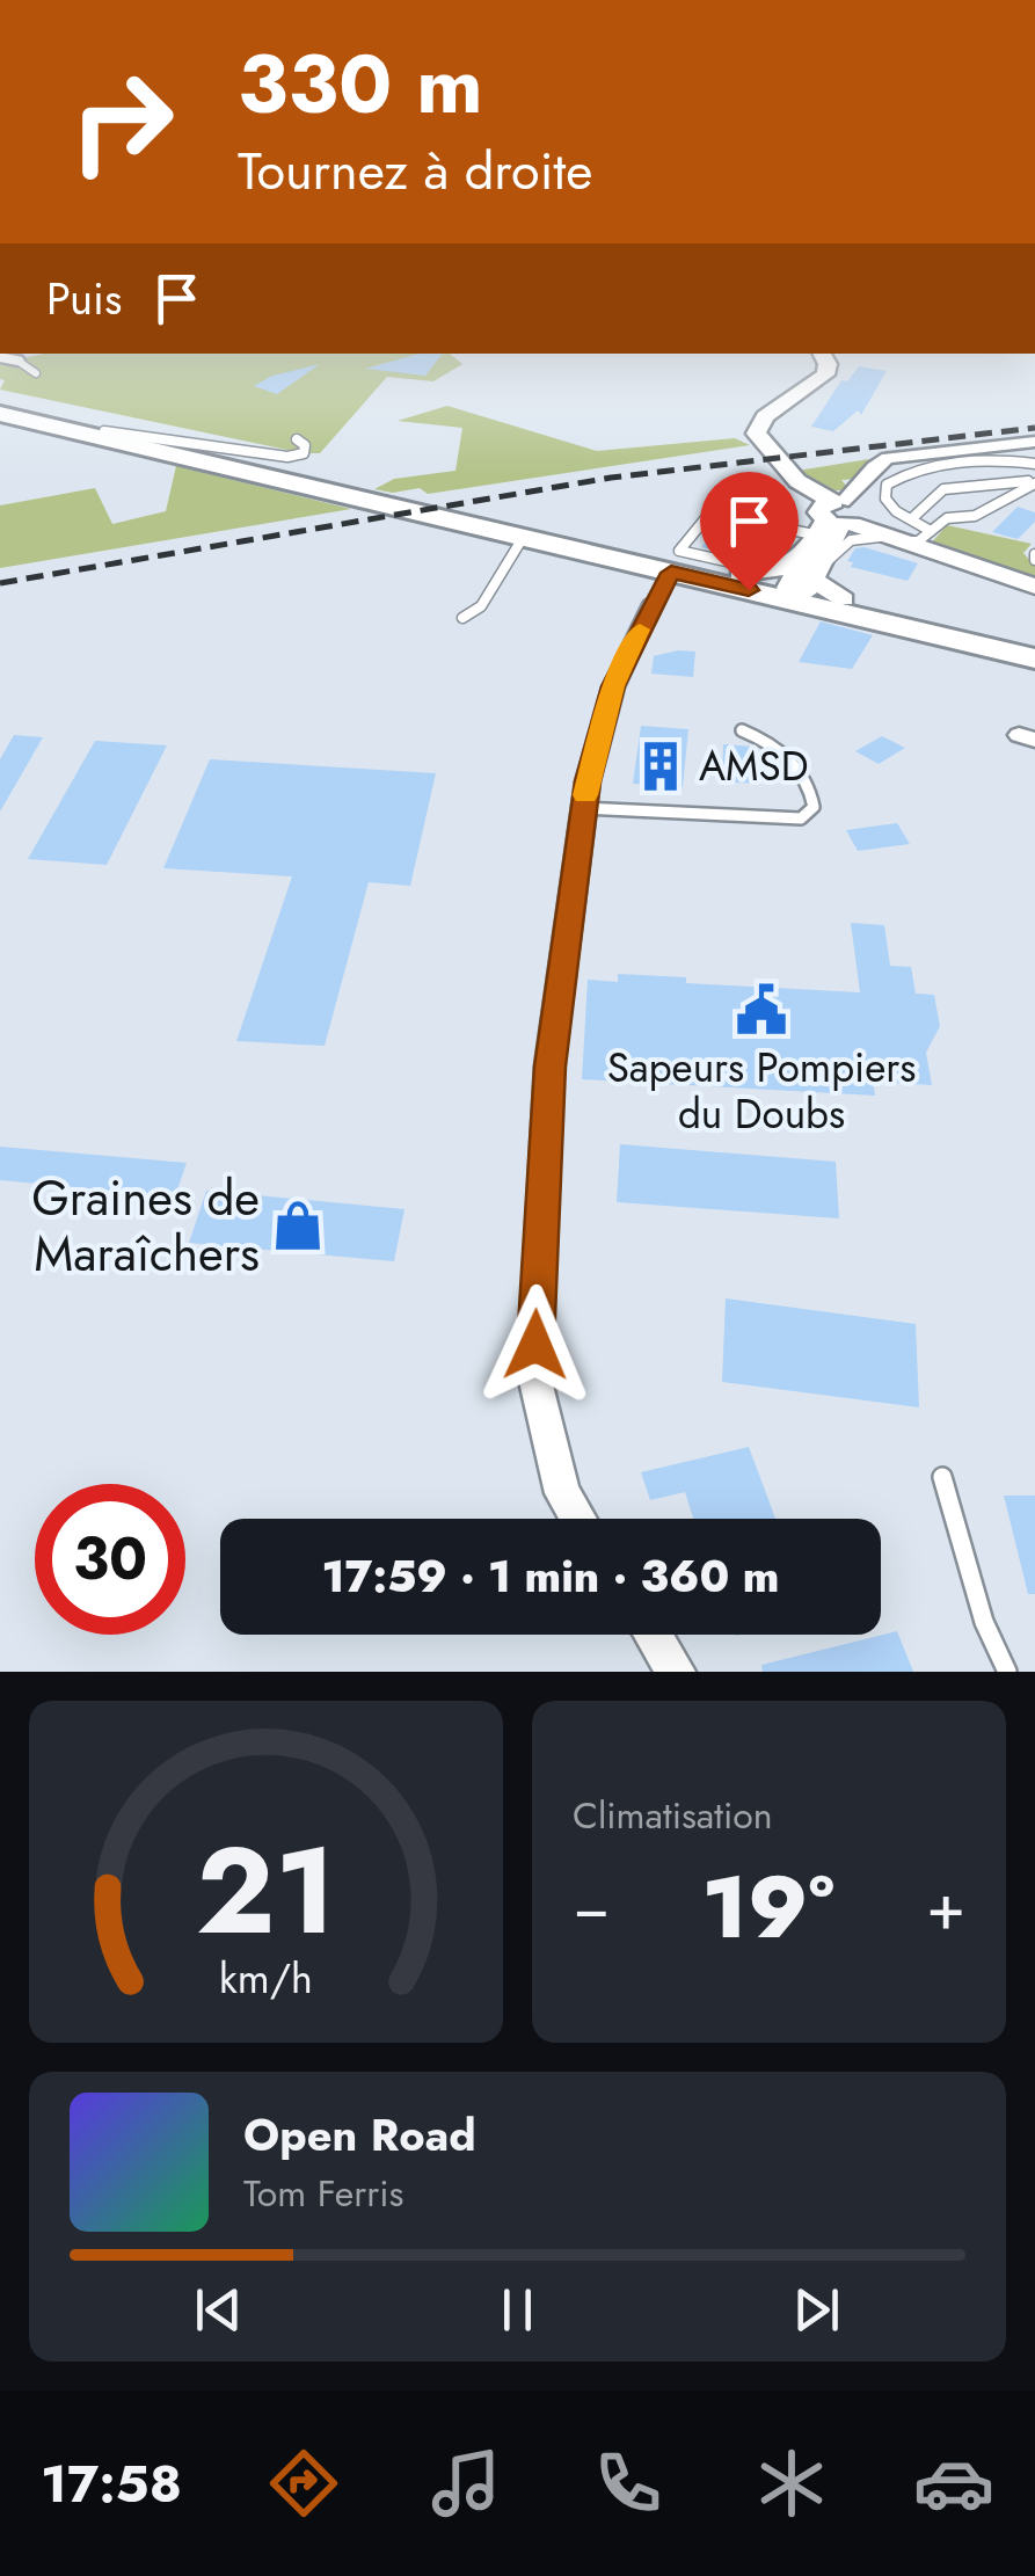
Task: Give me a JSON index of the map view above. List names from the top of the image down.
{
  "places": {
    "building": ["AMSD"],
    "public building": ["Sapeurs Pompiers du Doubs"],
    "shop": ["Graines de Maraîchers"]
  },
  "page": {
    "turn": ["330 m", "Tournez à droite"],
    "then": "Puis",
    "limit": "30",
    "trip": "17:59 · 1 min · 360 m",
    "tile": "Climatisation",
    "heat": ["−", "19°", "+"],
    "song": ["Open Road", "Tom Ferris"],
    "tabs": "17:58",
    "gauge": ["21", "km/h"]
  }
}
